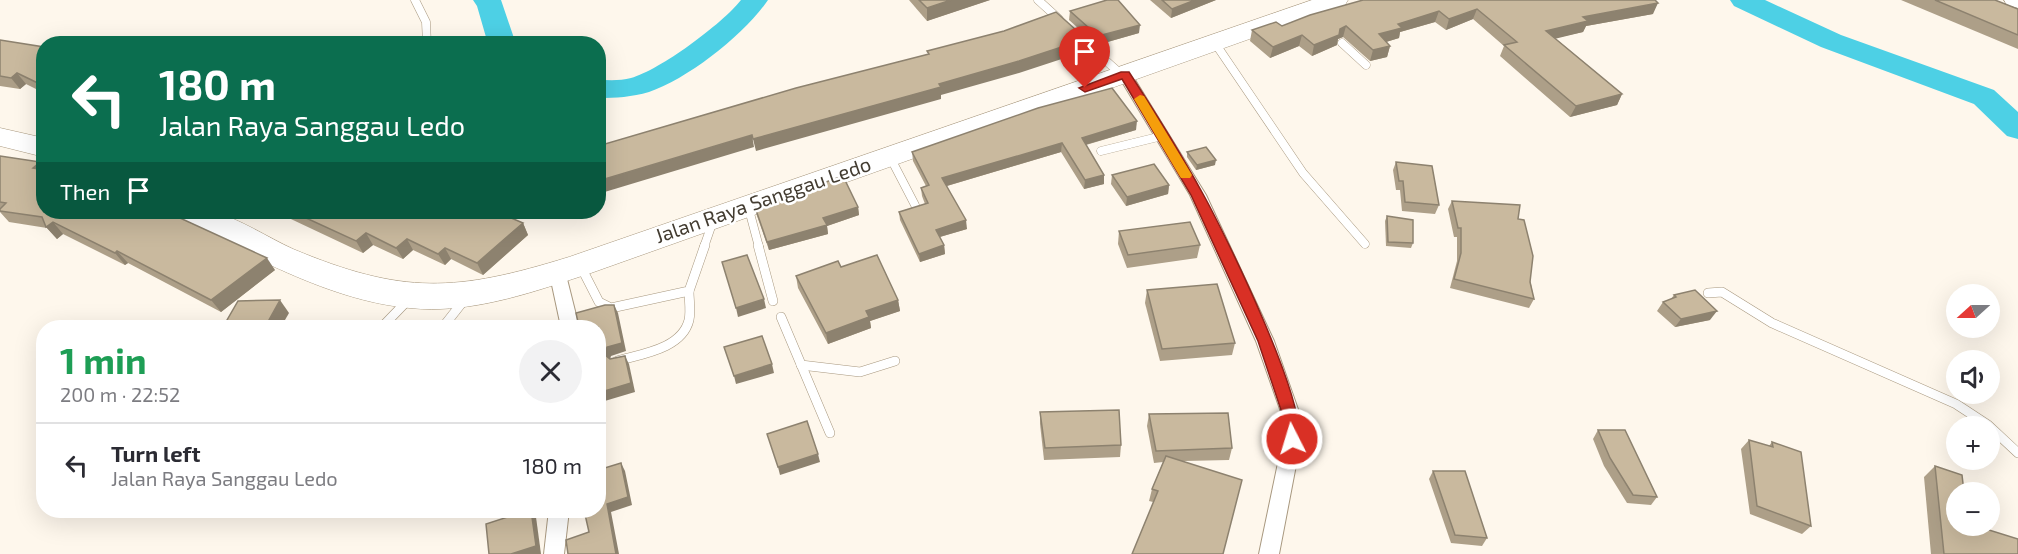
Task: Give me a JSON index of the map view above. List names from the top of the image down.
{
  "streets": {
    "highway": ["Jalan Raya Sanggau Ledo"]
  },
  "north": "left",
  "page": {
    "turn": ["180 m", "Jalan Raya Sanggau Ledo"],
    "then": "Then",
    "map_buttons": ["+", "−"],
    "heading": ["1 min", "200 m · 22:52"],
    "list": [
      {
        "name": "Turn left",
        "note": "Jalan Raya Sanggau Ledo",
        "value": "180 m"
      }
    ]
  }
}
